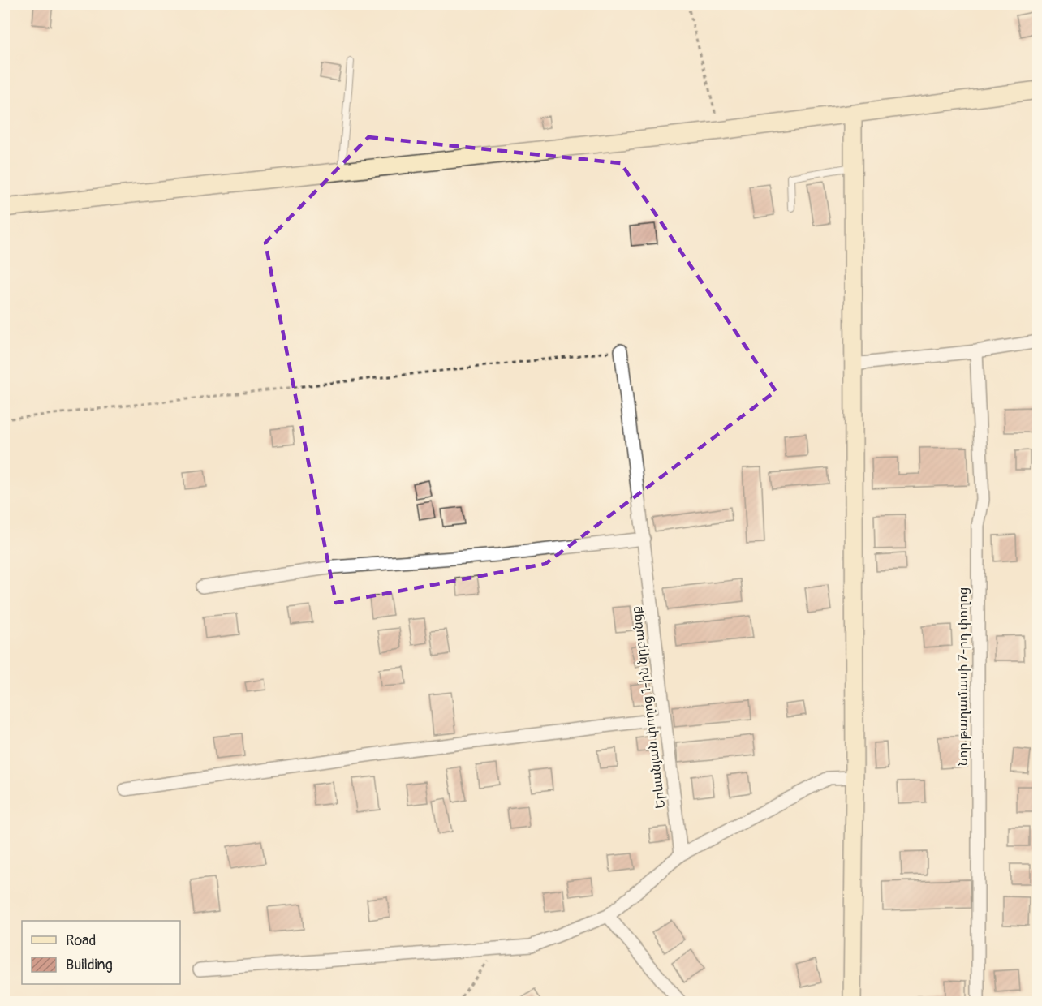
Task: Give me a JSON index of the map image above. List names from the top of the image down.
{
  "streets": {
    "street": ["Նոր թաղամասի 7-րդ փողոց", "Երևանյան փողոց 1-ին նրբանցք"]
  },
  "legend": ["Road", "Building"]
}
